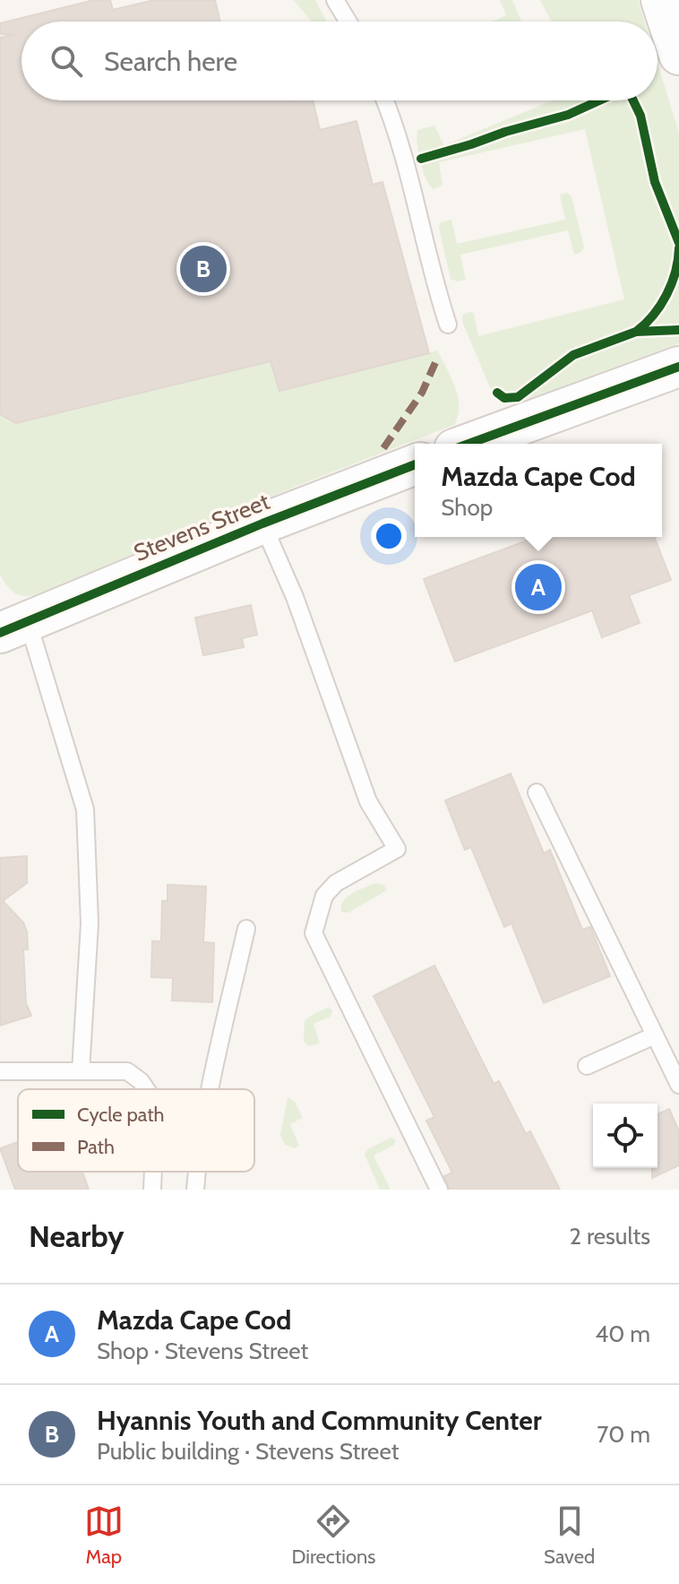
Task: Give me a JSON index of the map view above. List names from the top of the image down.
{
  "streets": {
    "street": ["Stevens Street"]
  },
  "legend": ["Cycle path", "Path"],
  "page": {
    "search": "Search here",
    "pins": ["B", "A"],
    "popup": ["Mazda Cape Cod", "Shop"],
    "heading": ["Nearby", "2 results"],
    "list": [
      {
        "mark": "A",
        "name": "Mazda Cape Cod",
        "note": "Shop · Stevens Street",
        "value": "40 m"
      },
      {
        "mark": "B",
        "name": "Hyannis Youth and Community Center",
        "note": "Public building · Stevens Street",
        "value": "70 m"
      }
    ],
    "nav": ["Map", "Directions", "Saved"]
  }
}
